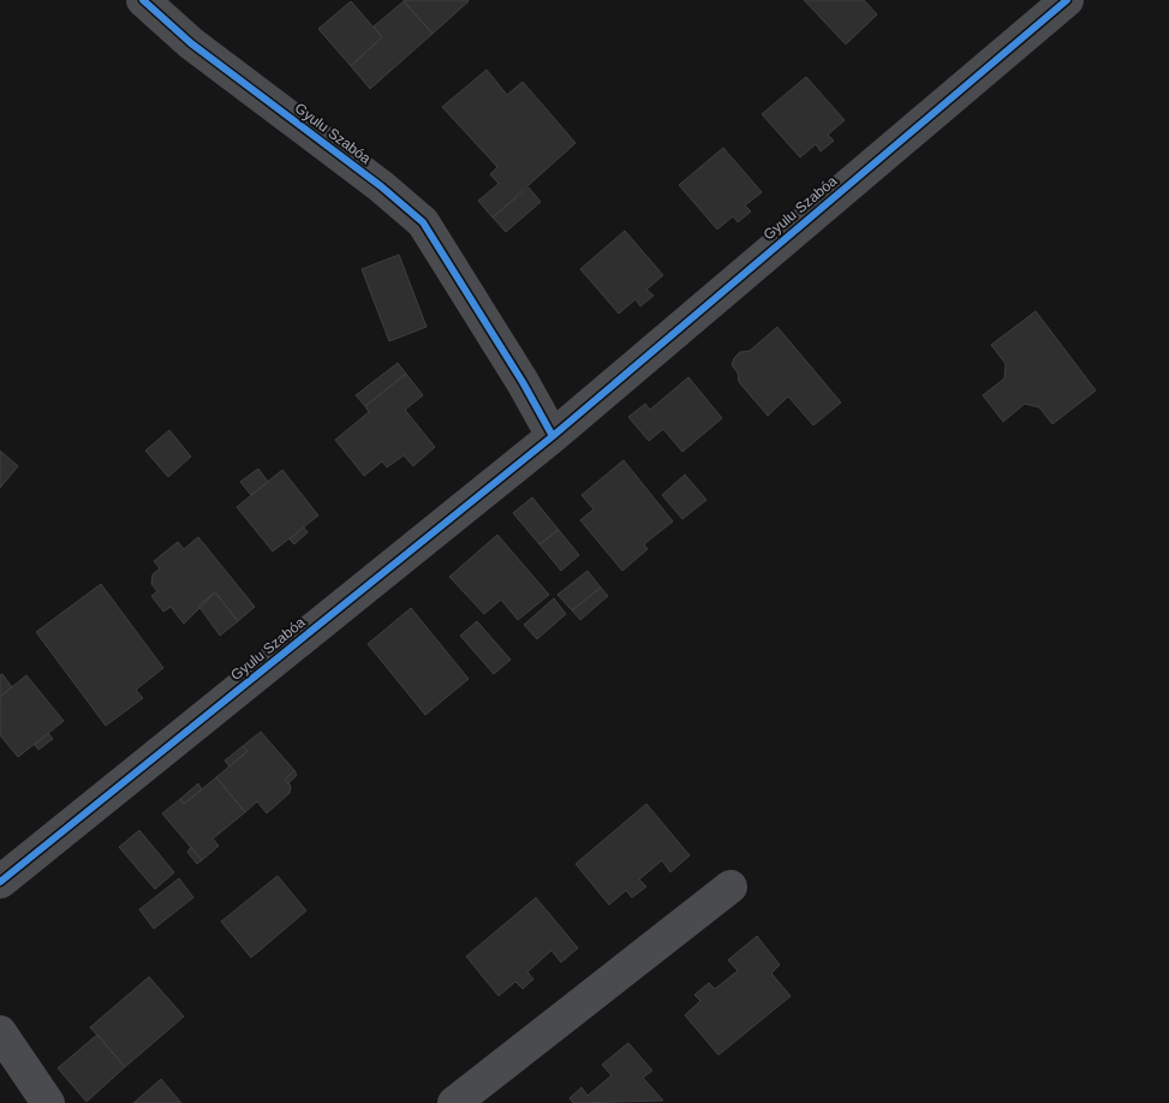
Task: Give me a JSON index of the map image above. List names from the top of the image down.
{
  "streets": {
    "street": ["Gyulu Szabóa"]
  }
}
